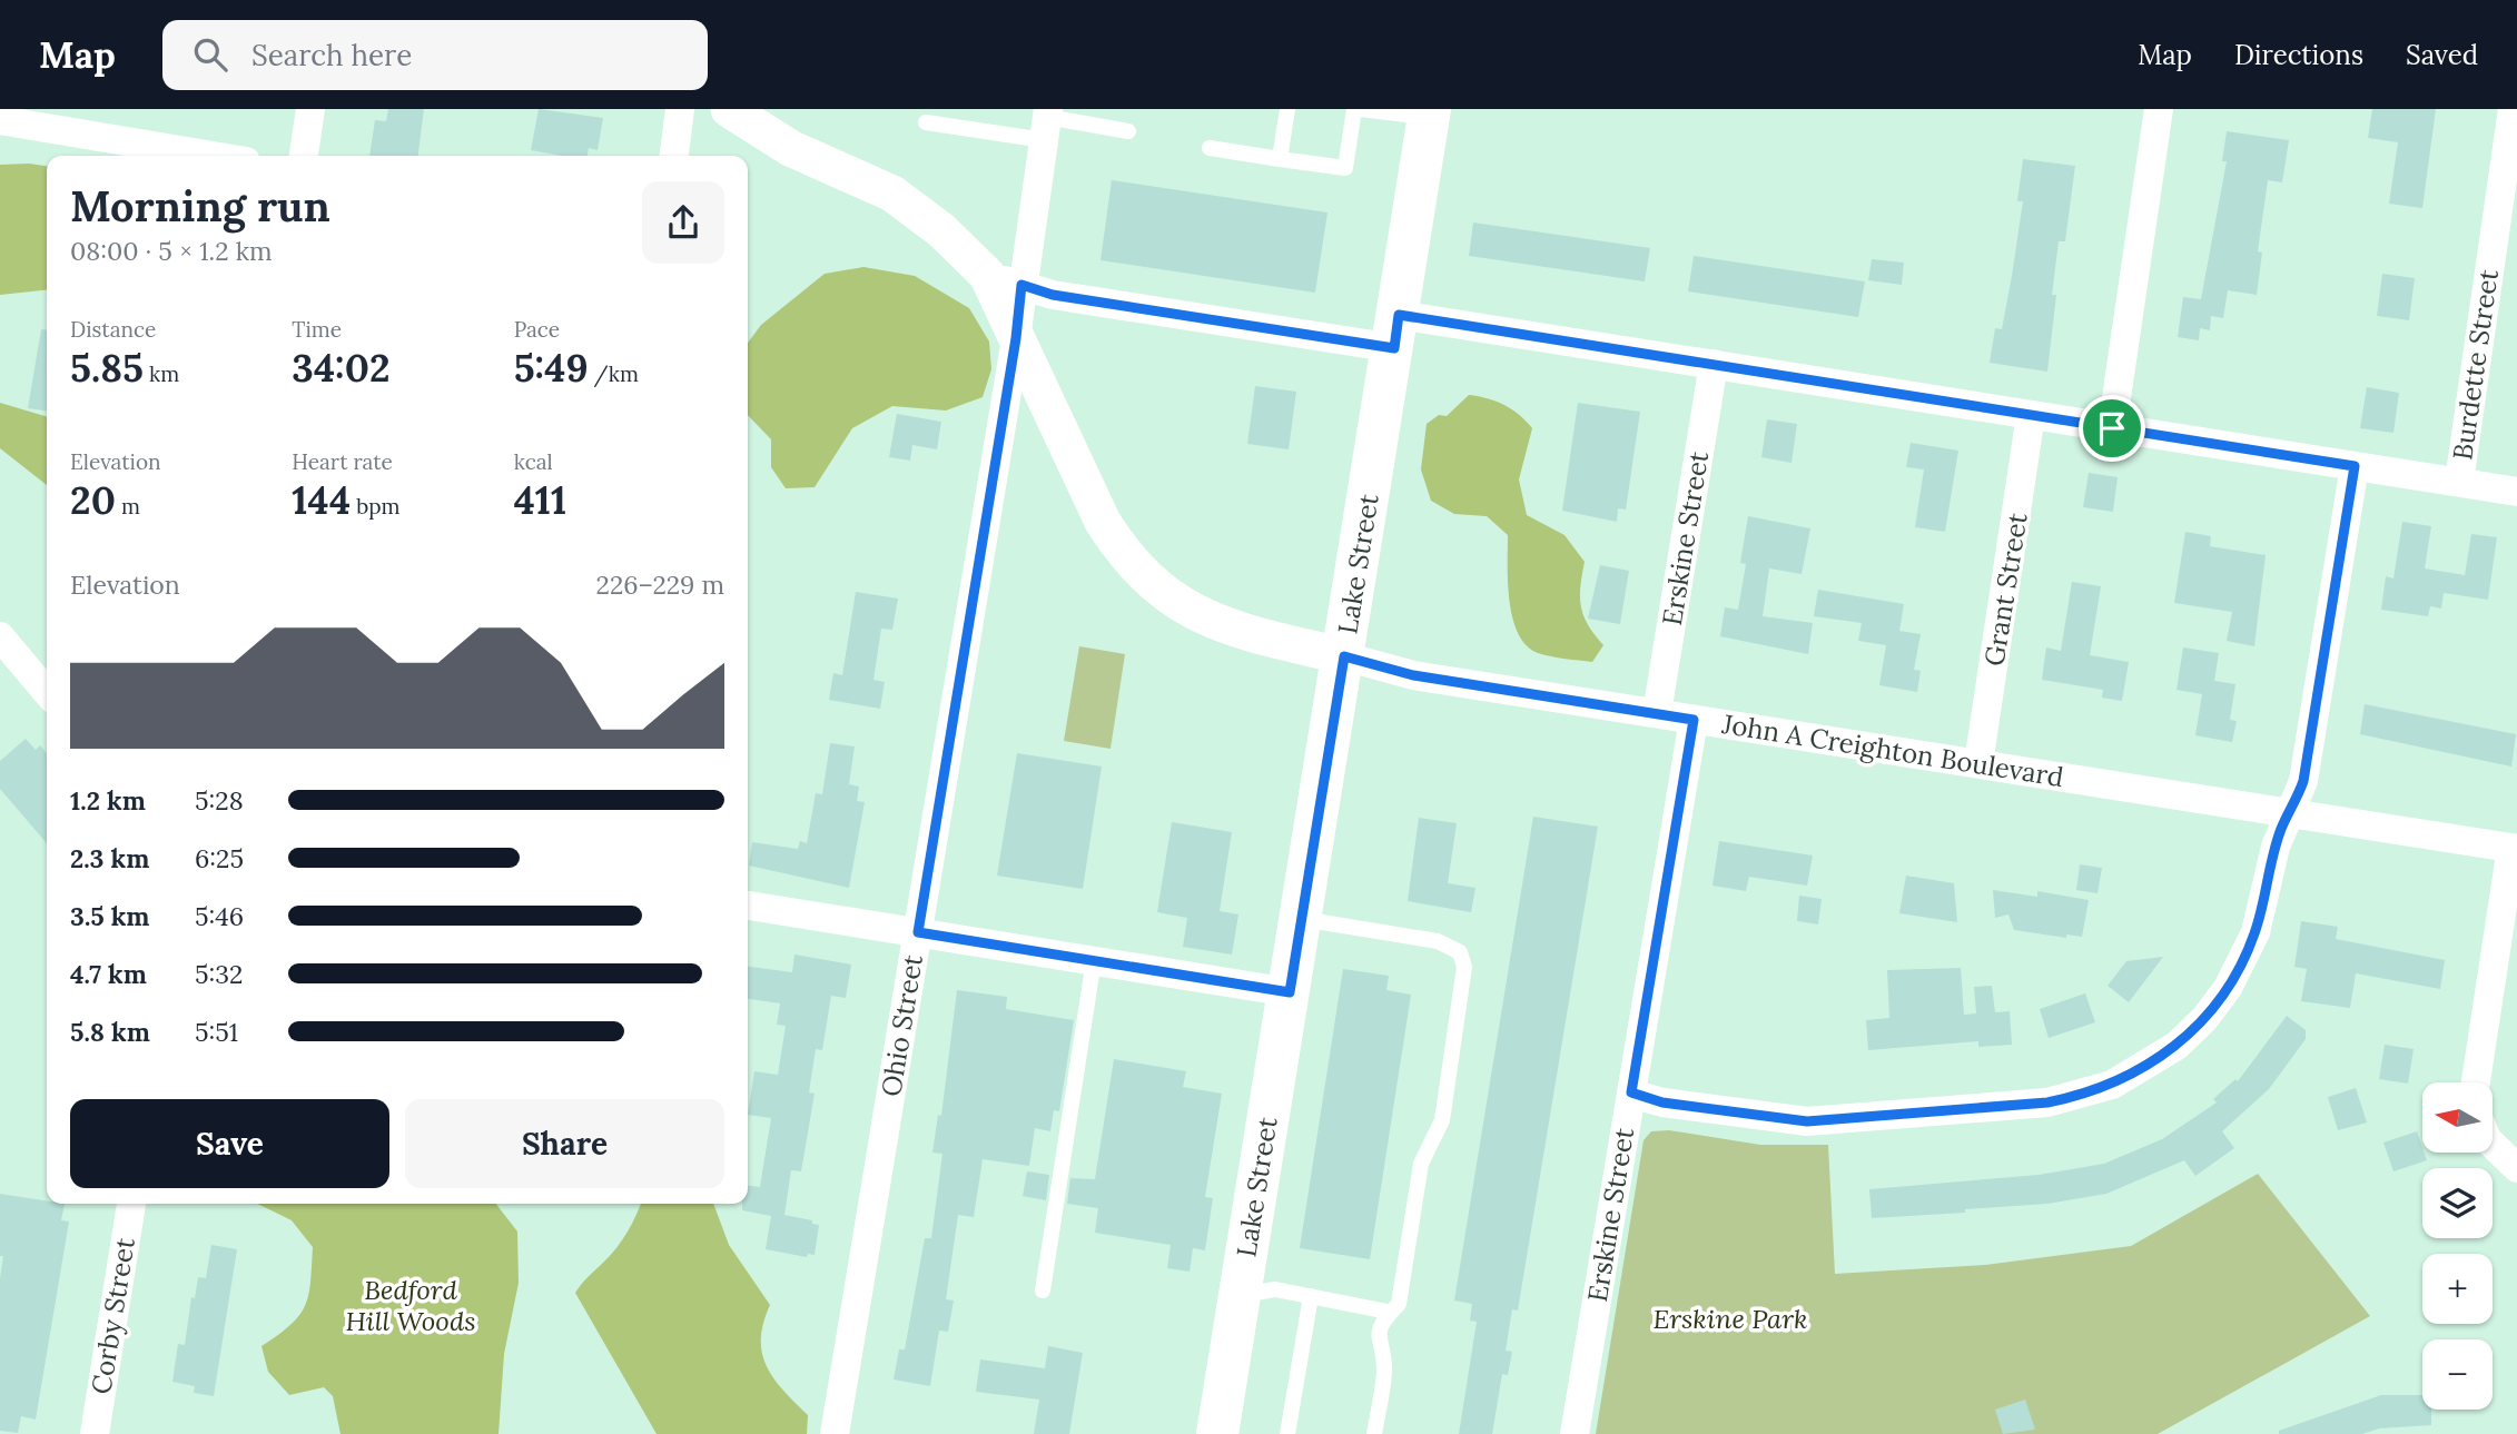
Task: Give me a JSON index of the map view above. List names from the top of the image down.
{
  "streets": {
    "main road": ["Lake Street"],
    "street": [
      "Burdette Street",
      "Erskine Street",
      "Grant Street",
      "John A Creighton Boulevard",
      "Ohio Street",
      "Corby Street"
    ]
  },
  "crossings": [
    ["Erskine Street", "John A Creighton Boulevard"],
    ["Lake Street", "John A Creighton Boulevard"],
    ["Grant Street", "John A Creighton Boulevard"],
    ["John A Creighton Boulevard", "Ohio Street"]
  ],
  "parks": ["Bedford Hill Woods", "Erskine Park"],
  "north": "left",
  "page": {
    "header": "Map",
    "search": "Search here",
    "nav": ["Map", "Directions", "Saved"],
    "heading": ["Morning run", "08:00 · 5 × 1.2 km"],
    "stats": [
      ["Distance", "5.85 km"],
      ["Time", "34:02"],
      ["Pace", "5:49 /km"],
      ["Elevation", "20 m"],
      ["Heart rate", "144 bpm"],
      ["kcal", "411"]
    ],
    "chart": ["Elevation", "226–229 m"],
    "list": [
      {
        "name": "1.2 km",
        "note": "5:28"
      },
      {
        "name": "2.3 km",
        "note": "6:25"
      },
      {
        "name": "3.5 km",
        "note": "5:46"
      },
      {
        "name": "4.7 km",
        "note": "5:32"
      },
      {
        "name": "5.8 km",
        "note": "5:51"
      }
    ],
    "map_buttons": ["+", "−"],
    "buttons": ["Save", "Share"]
  }
}
